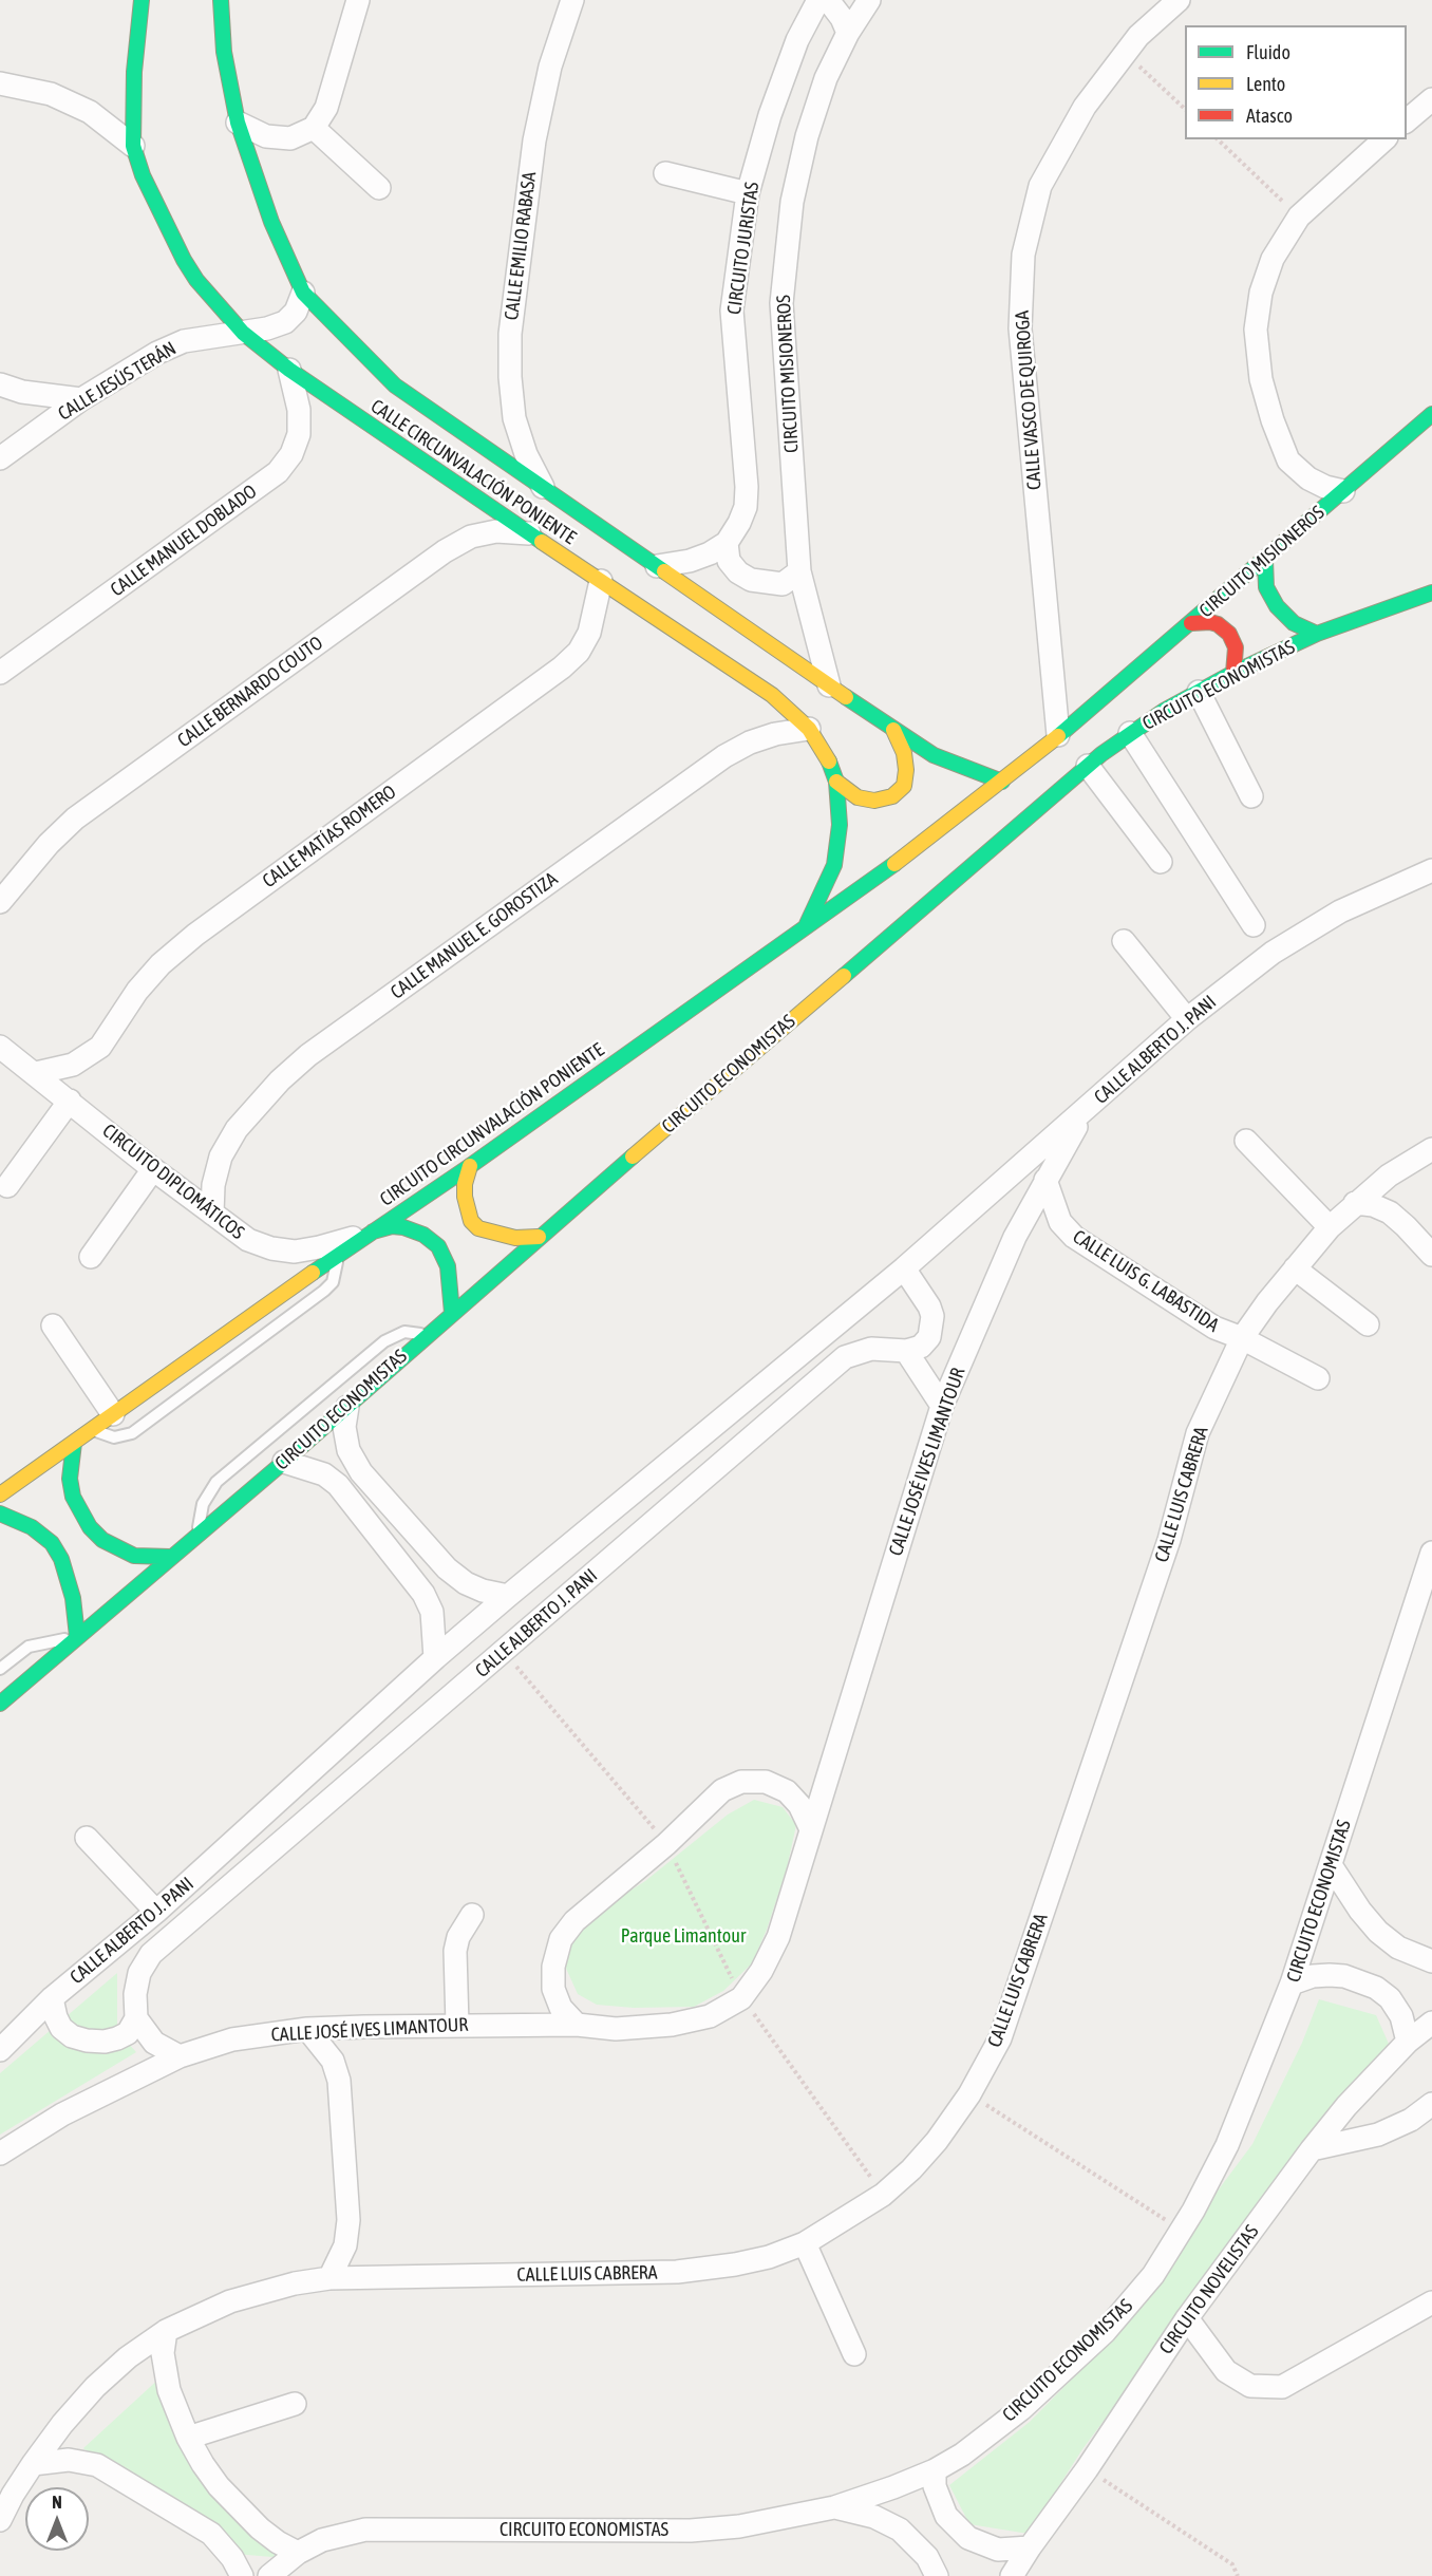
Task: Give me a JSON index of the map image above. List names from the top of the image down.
{
  "streets": {
    "main road": [
      "CIRCUITO MISIONEROS",
      "CALLE CIRCUNVALACIÓN PONIENTE",
      "CIRCUITO ECONOMISTAS",
      "CIRCUITO CIRCUNVALACIÓN PONIENTE"
    ],
    "street": [
      "CALLE EMILIO RABASA",
      "CIRCUITO JURISTAS",
      "CALLE JESÚS TERÁN",
      "CALLE VASCO DE QUIROGA",
      "CALLE MANUEL DOBLADO",
      "CALLE BERNARDO COUTO",
      "CALLE MATÍAS ROMERO",
      "CALLE MANUEL E. GOROSTIZA",
      "CALLE ALBERTO J. PANI",
      "CIRCUITO DIPLOMÁTICOS",
      "CALLE LUIS G. LABASTIDA",
      "CALLE JOSÉ IVES LIMANTOUR",
      "CALLE LUIS CABRERA",
      "CIRCUITO NOVELISTAS"
    ]
  },
  "crossings": [
    ["CALLE EMILIO RABASA", "CALLE CIRCUNVALACIÓN PONIENTE"],
    ["CIRCUITO MISIONEROS", "CALLE VASCO DE QUIROGA"],
    ["CIRCUITO MISIONEROS", "CALLE CIRCUNVALACIÓN PONIENTE"],
    ["CIRCUITO MISIONEROS", "CIRCUITO CIRCUNVALACIÓN PONIENTE"],
    ["CALLE JESÚS TERÁN", "CALLE CIRCUNVALACIÓN PONIENTE"],
    ["CALLE CIRCUNVALACIÓN PONIENTE", "CALLE MANUEL DOBLADO"],
    ["CALLE CIRCUNVALACIÓN PONIENTE", "CALLE BERNARDO COUTO"],
    ["CALLE CIRCUNVALACIÓN PONIENTE", "CALLE MATÍAS ROMERO"],
    ["CALLE CIRCUNVALACIÓN PONIENTE", "CALLE MANUEL E. GOROSTIZA"],
    ["CALLE CIRCUNVALACIÓN PONIENTE", "CIRCUITO CIRCUNVALACIÓN PONIENTE"],
    ["CALLE MATÍAS ROMERO", "CIRCUITO DIPLOMÁTICOS"],
    ["CALLE MANUEL E. GOROSTIZA", "CIRCUITO DIPLOMÁTICOS"],
    ["CALLE ALBERTO J. PANI", "CALLE JOSÉ IVES LIMANTOUR"],
    ["CIRCUITO CIRCUNVALACIÓN PONIENTE", "CIRCUITO DIPLOMÁTICOS"],
    ["CALLE LUIS G. LABASTIDA", "CALLE JOSÉ IVES LIMANTOUR"],
    ["CALLE LUIS G. LABASTIDA", "CALLE LUIS CABRERA"]
  ],
  "parks": ["Parque Limantour"],
  "legend": ["Fluido", "Lento", "Atasco"],
  "north": "top"
}
